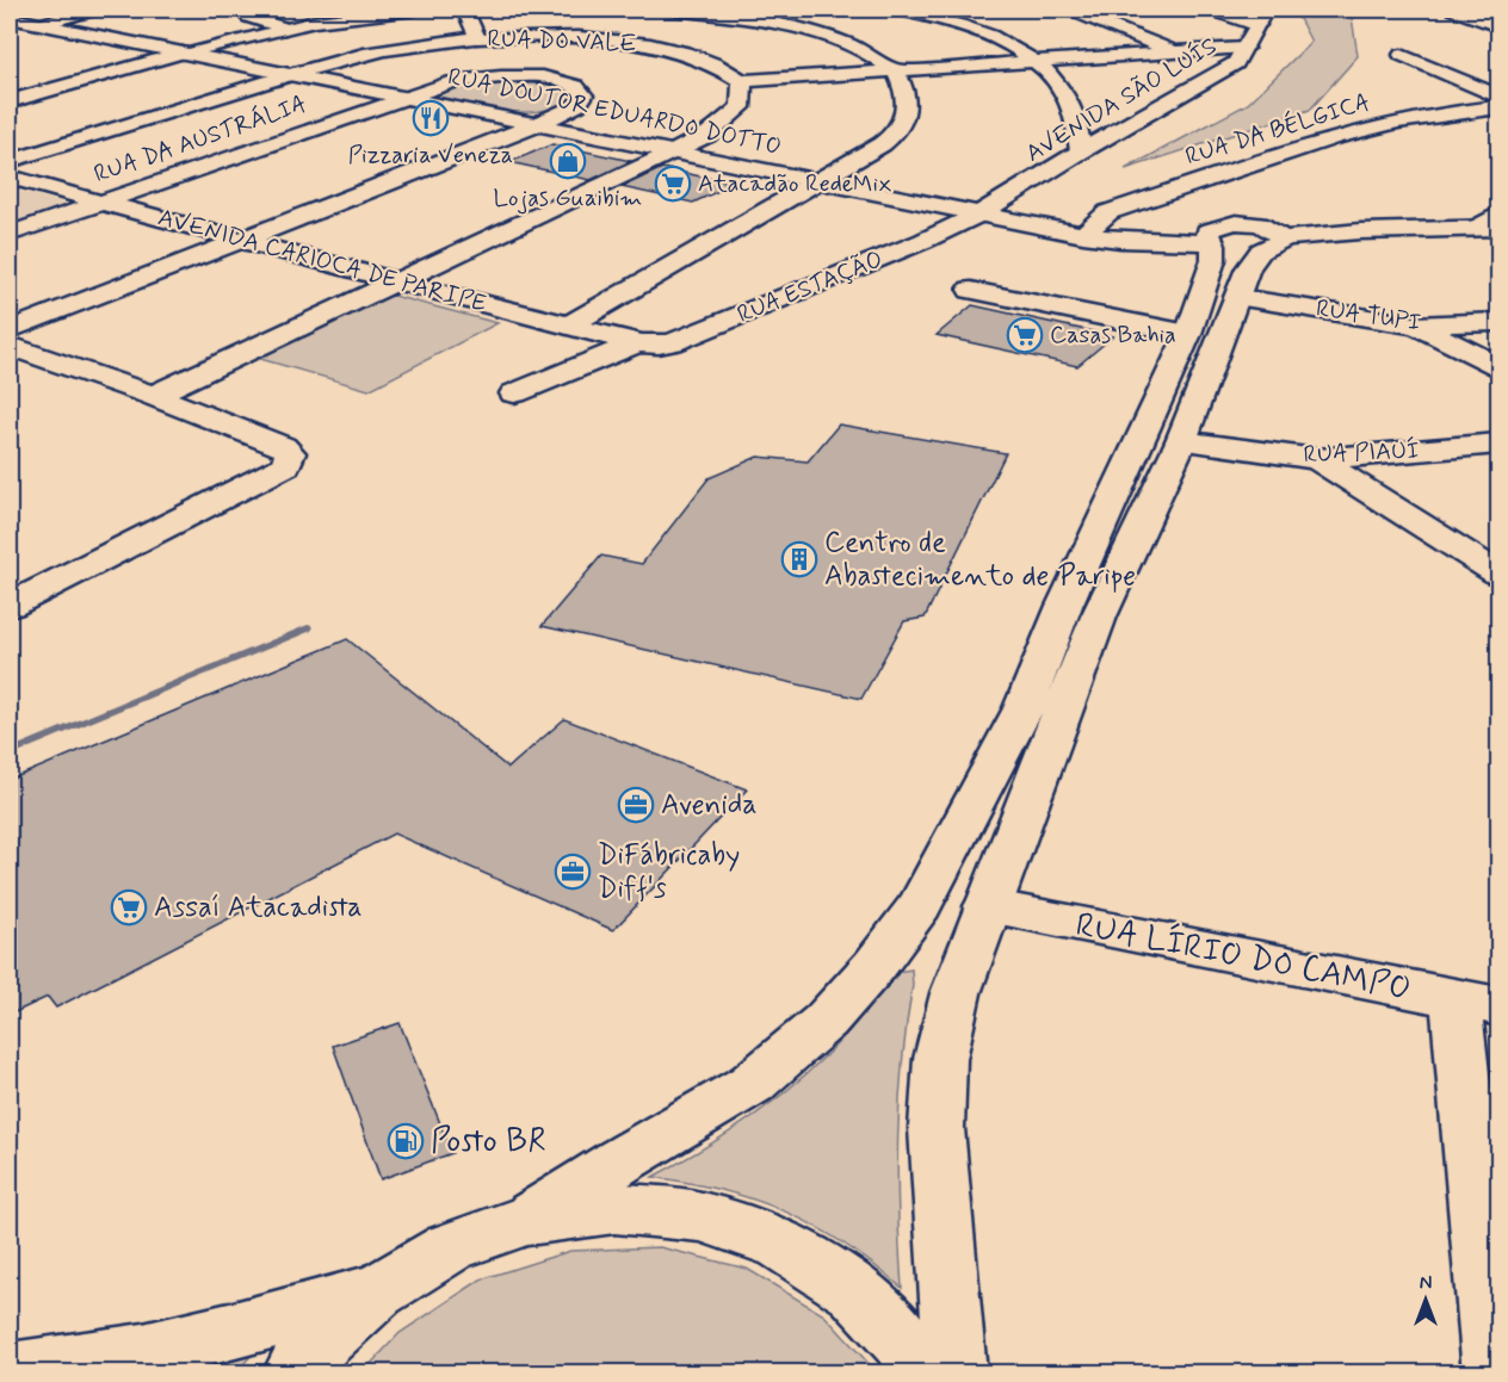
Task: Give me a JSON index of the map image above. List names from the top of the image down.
{
  "streets": {
    "street": [
      "RUA DO VALE",
      "AVENIDA SÃO LUÍS",
      "RUA DOUTOR EDUARDO DOTTO",
      "RUA DA BÉLGICA",
      "RUA DA AUSTRÁLIA",
      "AVENIDA CARIOCA DE PARIPE",
      "RUA ESTAÇÃO",
      "RUA TUPI",
      "RUA PIAUÍ",
      "RUA LÍRIO DO CAMPO"
    ]
  },
  "crossings": [
    ["RUA DO VALE", "RUA DOUTOR EDUARDO DOTTO"],
    ["AVENIDA SÃO LUÍS", "RUA DOUTOR EDUARDO DOTTO"],
    ["AVENIDA SÃO LUÍS", "RUA ESTAÇÃO"],
    ["RUA DOUTOR EDUARDO DOTTO", "RUA DA BÉLGICA"],
    ["RUA DOUTOR EDUARDO DOTTO", "RUA DA AUSTRÁLIA"],
    ["RUA DOUTOR EDUARDO DOTTO", "RUA ESTAÇÃO"],
    ["RUA DA AUSTRÁLIA", "AVENIDA CARIOCA DE PARIPE"],
    ["AVENIDA CARIOCA DE PARIPE", "RUA ESTAÇÃO"]
  ],
  "places": {
    "restaurant": ["Pizzaria Veneza"],
    "shop": ["Lojas Guaibim"],
    "supermarket": ["Atacadão RedeMix", "Casas Bahia", "Assaí Atacadista"],
    "building": ["Centro de Abastecimento de Paripe"],
    "office": ["Avenida", "DiFábricaby Diff's"],
    "fuel station": ["Posto BR"]
  },
  "north": "top"
}
